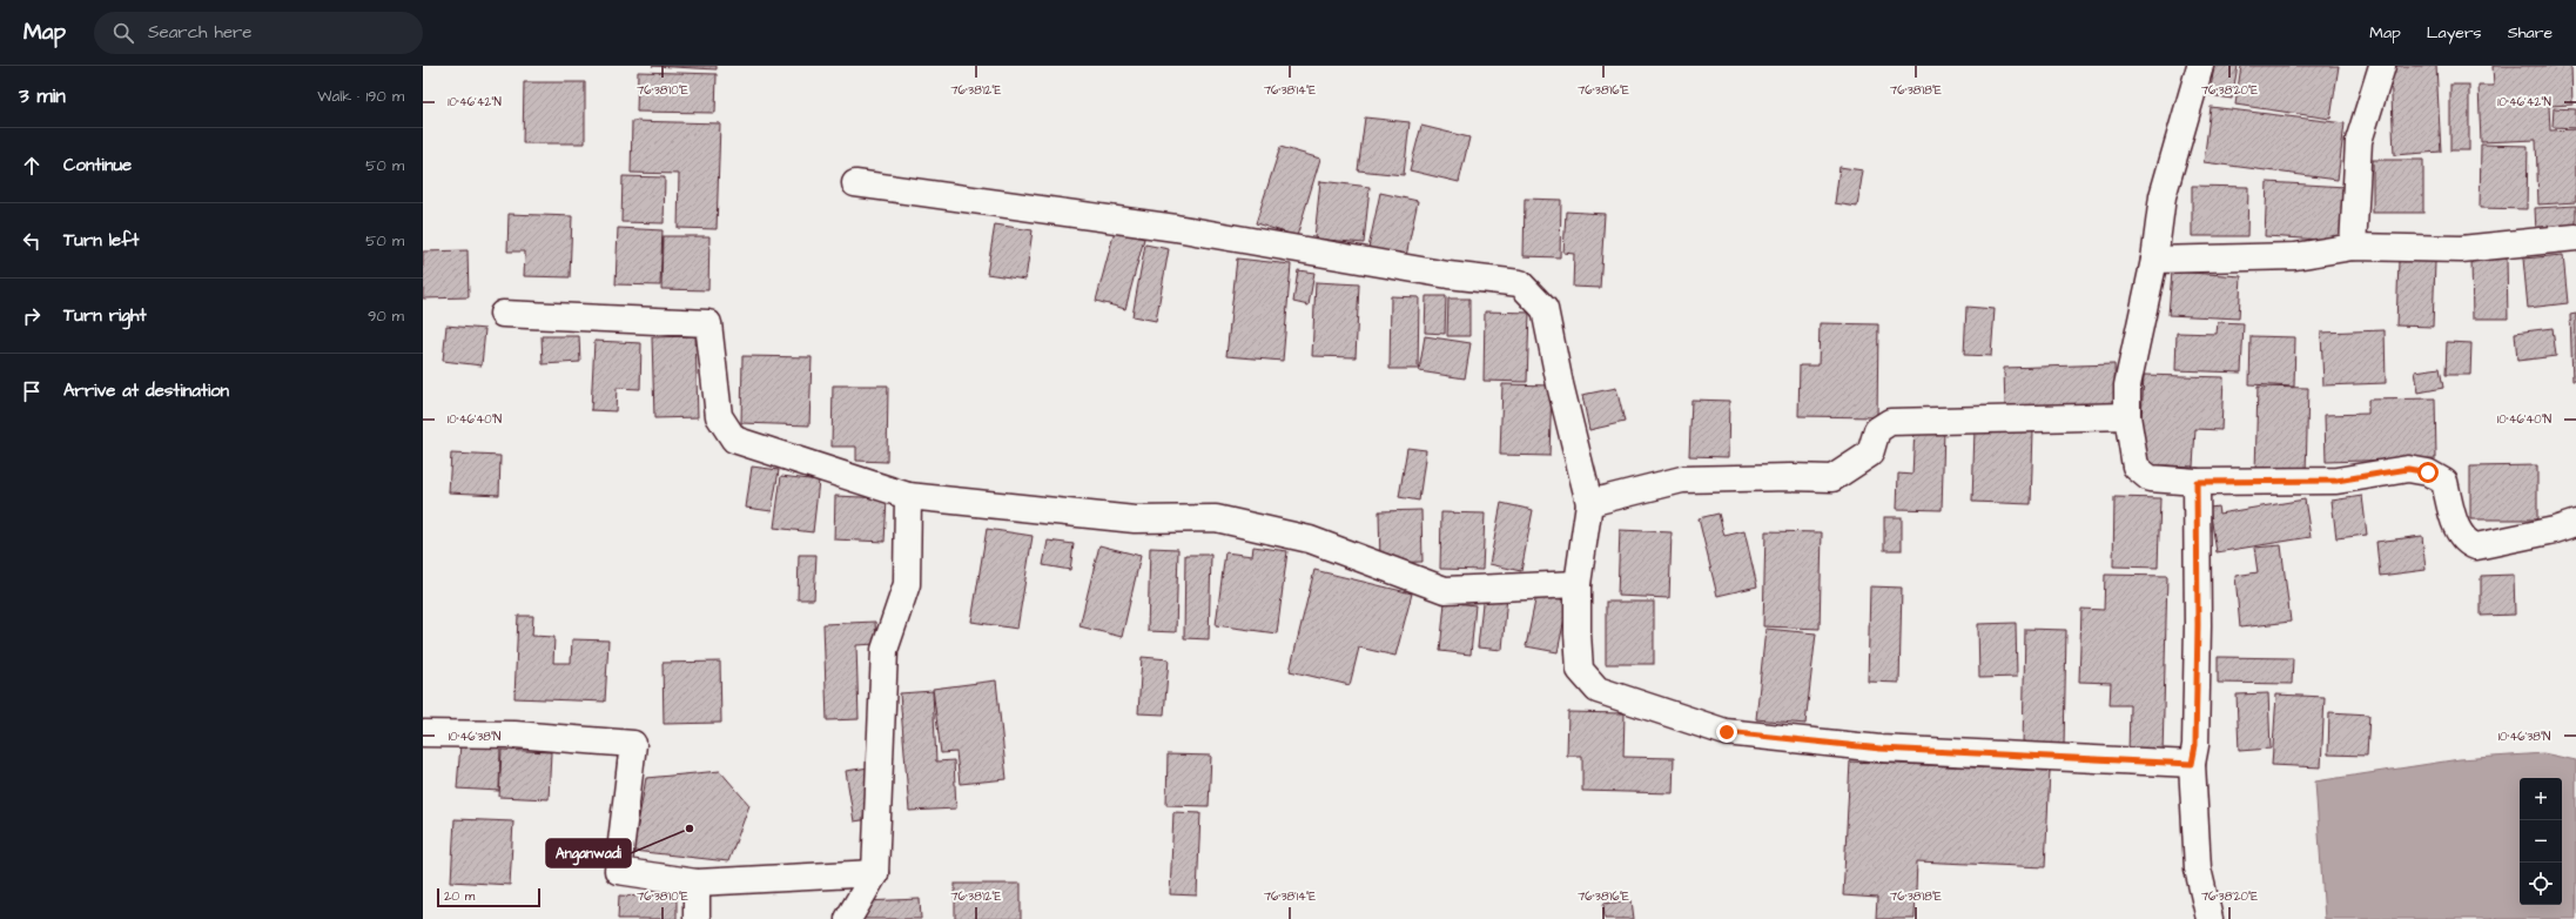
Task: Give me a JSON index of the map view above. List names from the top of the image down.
{
  "places": ["Anganwadi"],
  "scale_bar": "20 m",
  "page": {
    "header": "Map",
    "search": "Search here",
    "nav": ["Map", "Layers", "Share"],
    "heading": ["3 min", "Walk · 190 m"],
    "list": [
      ["Continue", "50 m"],
      ["Turn left", "50 m"],
      ["Turn right", "90 m"],
      "Arrive at destination"
    ],
    "map_buttons": ["+", "−"],
    "scale": "20 m"
  },
  "coordinates": [
    "76°38'10\"E",
    "76°38'12\"E",
    "76°38'14\"E",
    "76°38'16\"E",
    "76°38'18\"E",
    "76°38'20\"E",
    "10°46'42\"N",
    "10°46'40\"N",
    "10°46'38\"N"
  ]
}
